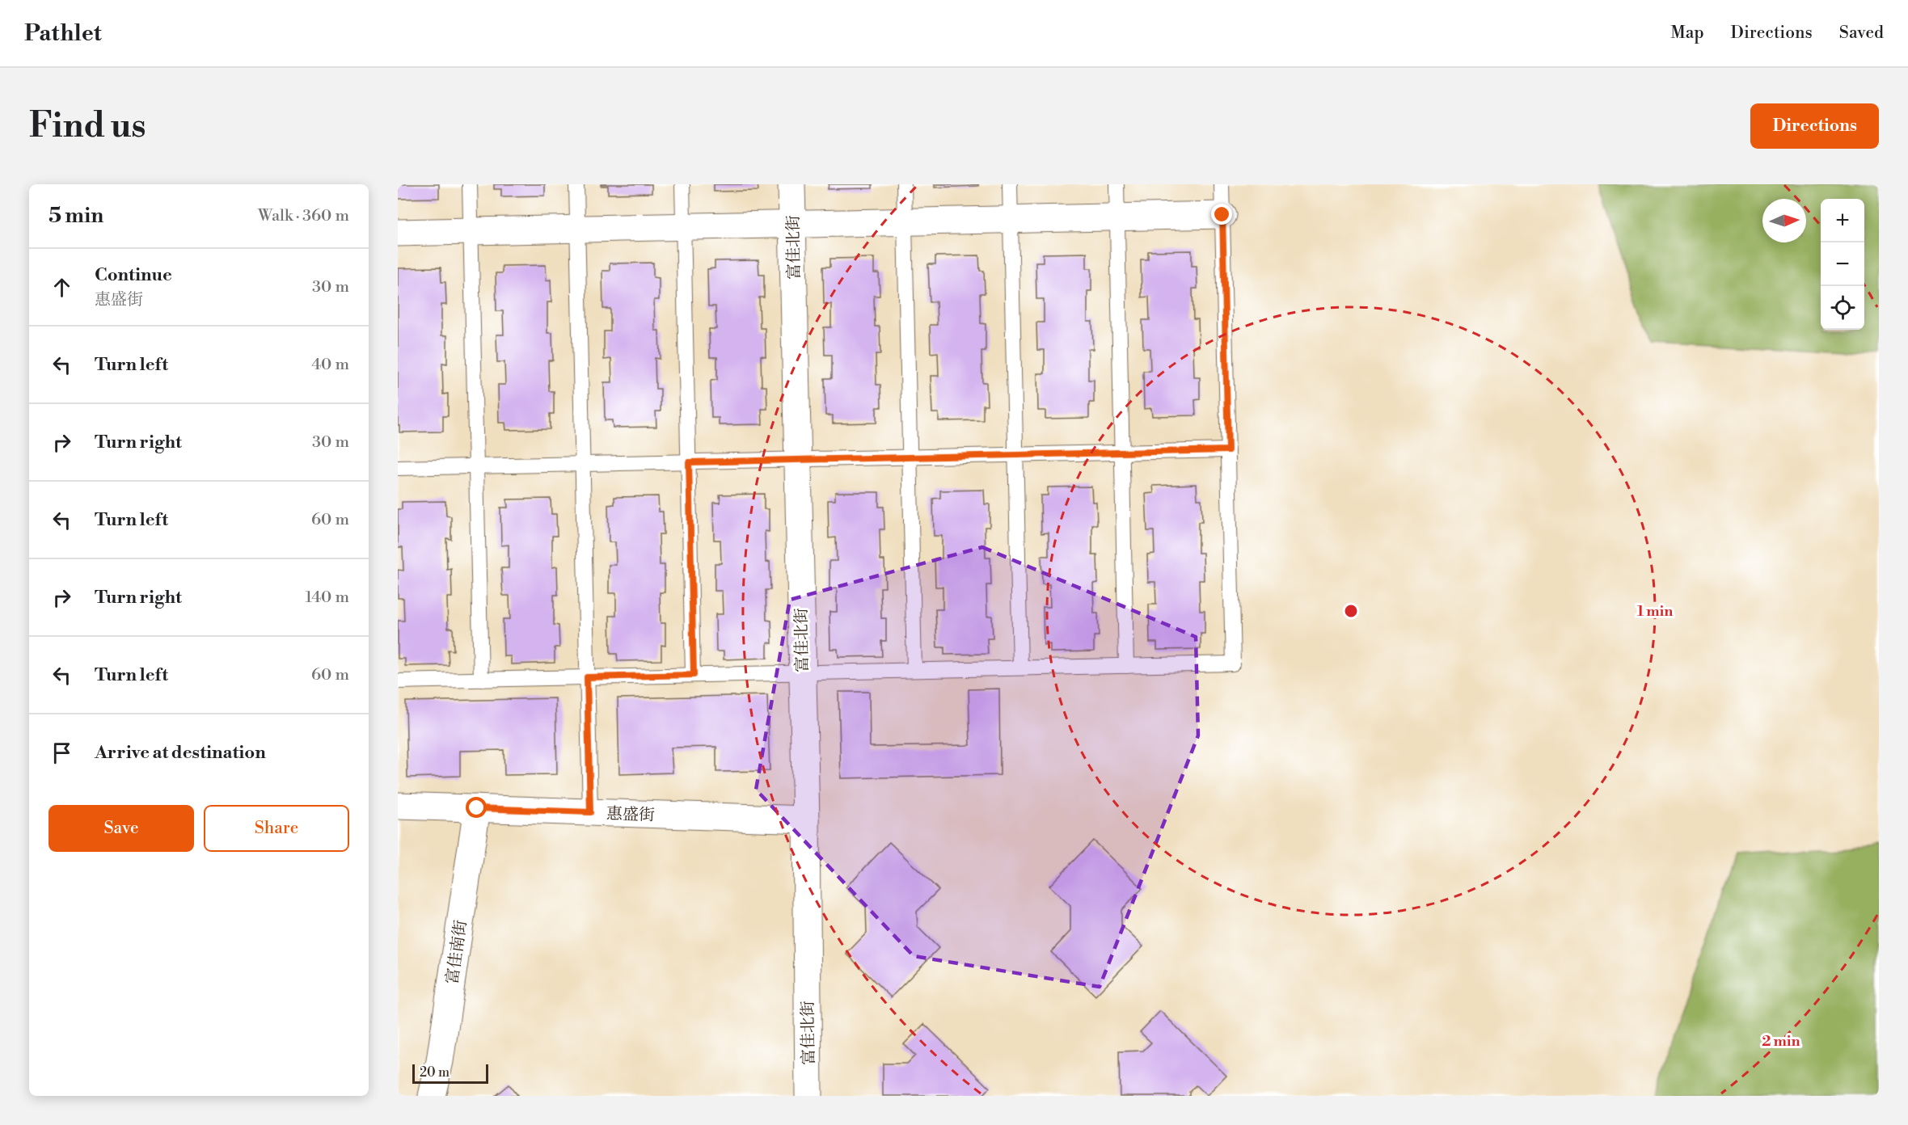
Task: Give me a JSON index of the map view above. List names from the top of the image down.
{
  "streets": {
    "street": ["富佳北街", "惠盛街", "富佳南街"]
  },
  "crossings": [
    ["富佳北街", "惠盛街"],
    ["惠盛街", "富佳南街"]
  ],
  "scale_bar": "20 m",
  "north": "right",
  "page": {
    "header": "Pathlet",
    "nav": ["Map", "Directions", "Saved"],
    "buttons": [
      "Directions",
      ["Save", "Share"]
    ],
    "title": "Find us",
    "heading": ["5 min", "Walk · 360 m"],
    "map_buttons": ["+", "−"],
    "list": [
      ["Continue", "惠盛街", "30 m"],
      ["Turn left", "40 m"],
      ["Turn right", "30 m"],
      ["Turn left", "60 m"],
      ["Turn right", "140 m"],
      ["Turn left", "60 m"],
      "Arrive at destination"
    ],
    "scale": "20 m"
  },
  "rings": ["1 min", "2 min"]
}
